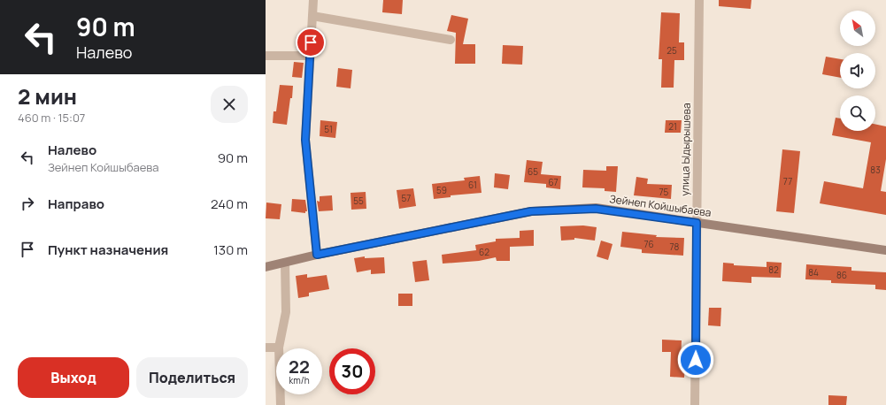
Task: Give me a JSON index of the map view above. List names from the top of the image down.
{
  "streets": {
    "street": ["улица Ыдырышева", "Зейнеп Койшыбаева"]
  },
  "crossings": [
    ["улица Ыдырышева", "Зейнеп Койшыбаева"]
  ],
  "house_numbers": [
    "25",
    "21",
    "51",
    "83",
    "65",
    "77",
    "67",
    "61",
    "59",
    "75",
    "57",
    "55",
    "76",
    "78",
    "62",
    "82",
    "84",
    "86"
  ],
  "north": "top left",
  "page": {
    "turn": ["90 m", "Налево"],
    "heading": ["2 мин", "460 m · 15:07"],
    "list": [
      {
        "name": "Налево",
        "note": "Зейнеп Койшыбаева",
        "value": "90 m"
      },
      {
        "name": "Направо",
        "value": "240 m"
      },
      {
        "name": "Пункт назначения",
        "value": "130 m"
      }
    ],
    "speed": "22 km/h",
    "limit": "30",
    "buttons": ["Выход", "Поделиться"]
  }
}
